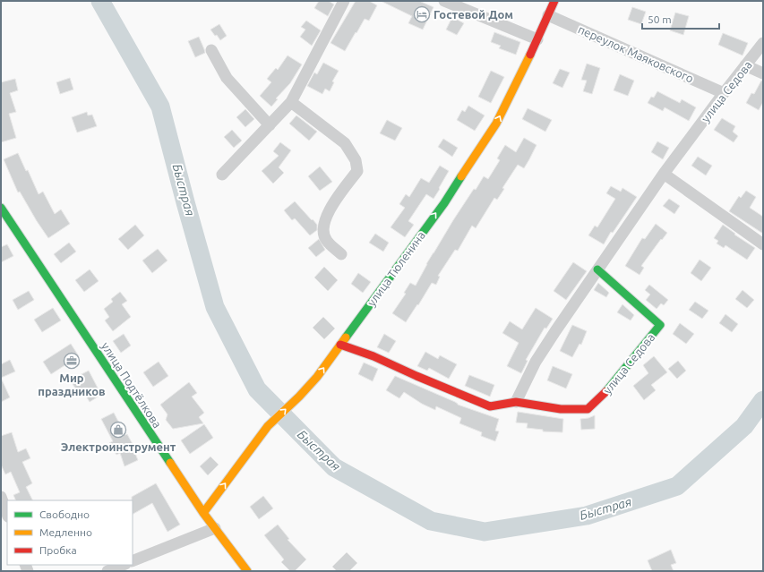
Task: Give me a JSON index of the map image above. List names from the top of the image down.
{
  "streets": {
    "street": [
      "переулок Маяковского",
      "улица Седова",
      "улица Тюленина",
      "улица Подтёлкова"
    ]
  },
  "crossings": [
    ["переулок Маяковского", "улица Седова"],
    ["переулок Маяковского", "улица Тюленина"],
    ["улица Седова", "улица Тюленина"],
    ["улица Тюленина", "улица Подтёлкова"]
  ],
  "one_way": ["улица Тюленина"],
  "water": ["Быстрая"],
  "places": {
    "hotel": ["Гостевой Дом"],
    "office": ["Мир праздников"],
    "shop": ["Электроинструмент"]
  },
  "legend": ["Свободно", "Медленно", "Пробка"],
  "scale_bar": "50 m"
}
